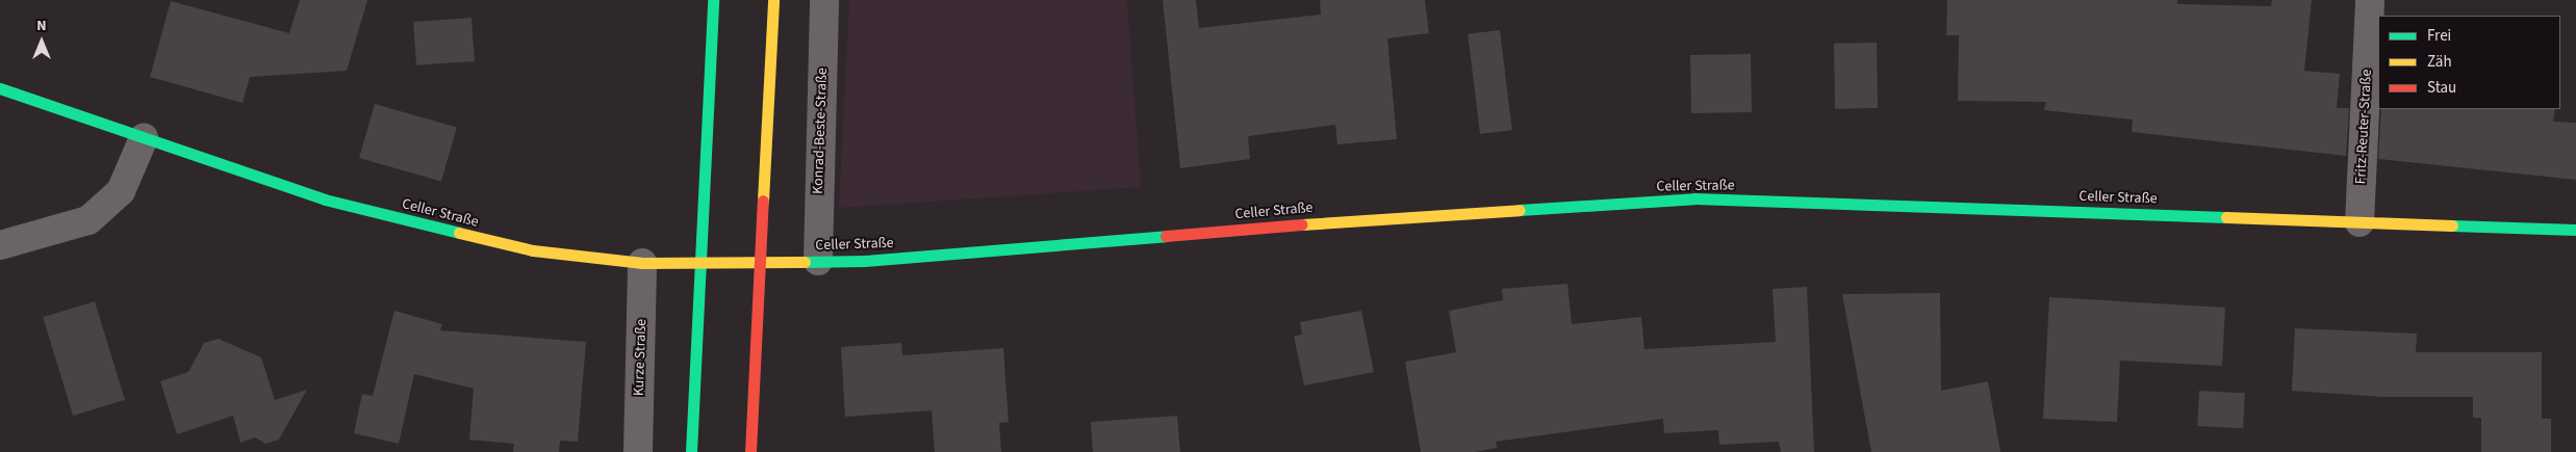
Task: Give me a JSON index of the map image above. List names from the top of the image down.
{
  "streets": {
    "main road": ["Celler Straße"],
    "street": ["Fritz-Reuter-Straße", "Konrad-Beste-Straße", "Kurze Straße"]
  },
  "crossings": [
    ["Fritz-Reuter-Straße", "Celler Straße"],
    ["Konrad-Beste-Straße", "Celler Straße"],
    ["Celler Straße", "Kurze Straße"]
  ],
  "legend": ["Frei", "Zäh", "Stau"],
  "north": "top"
}
